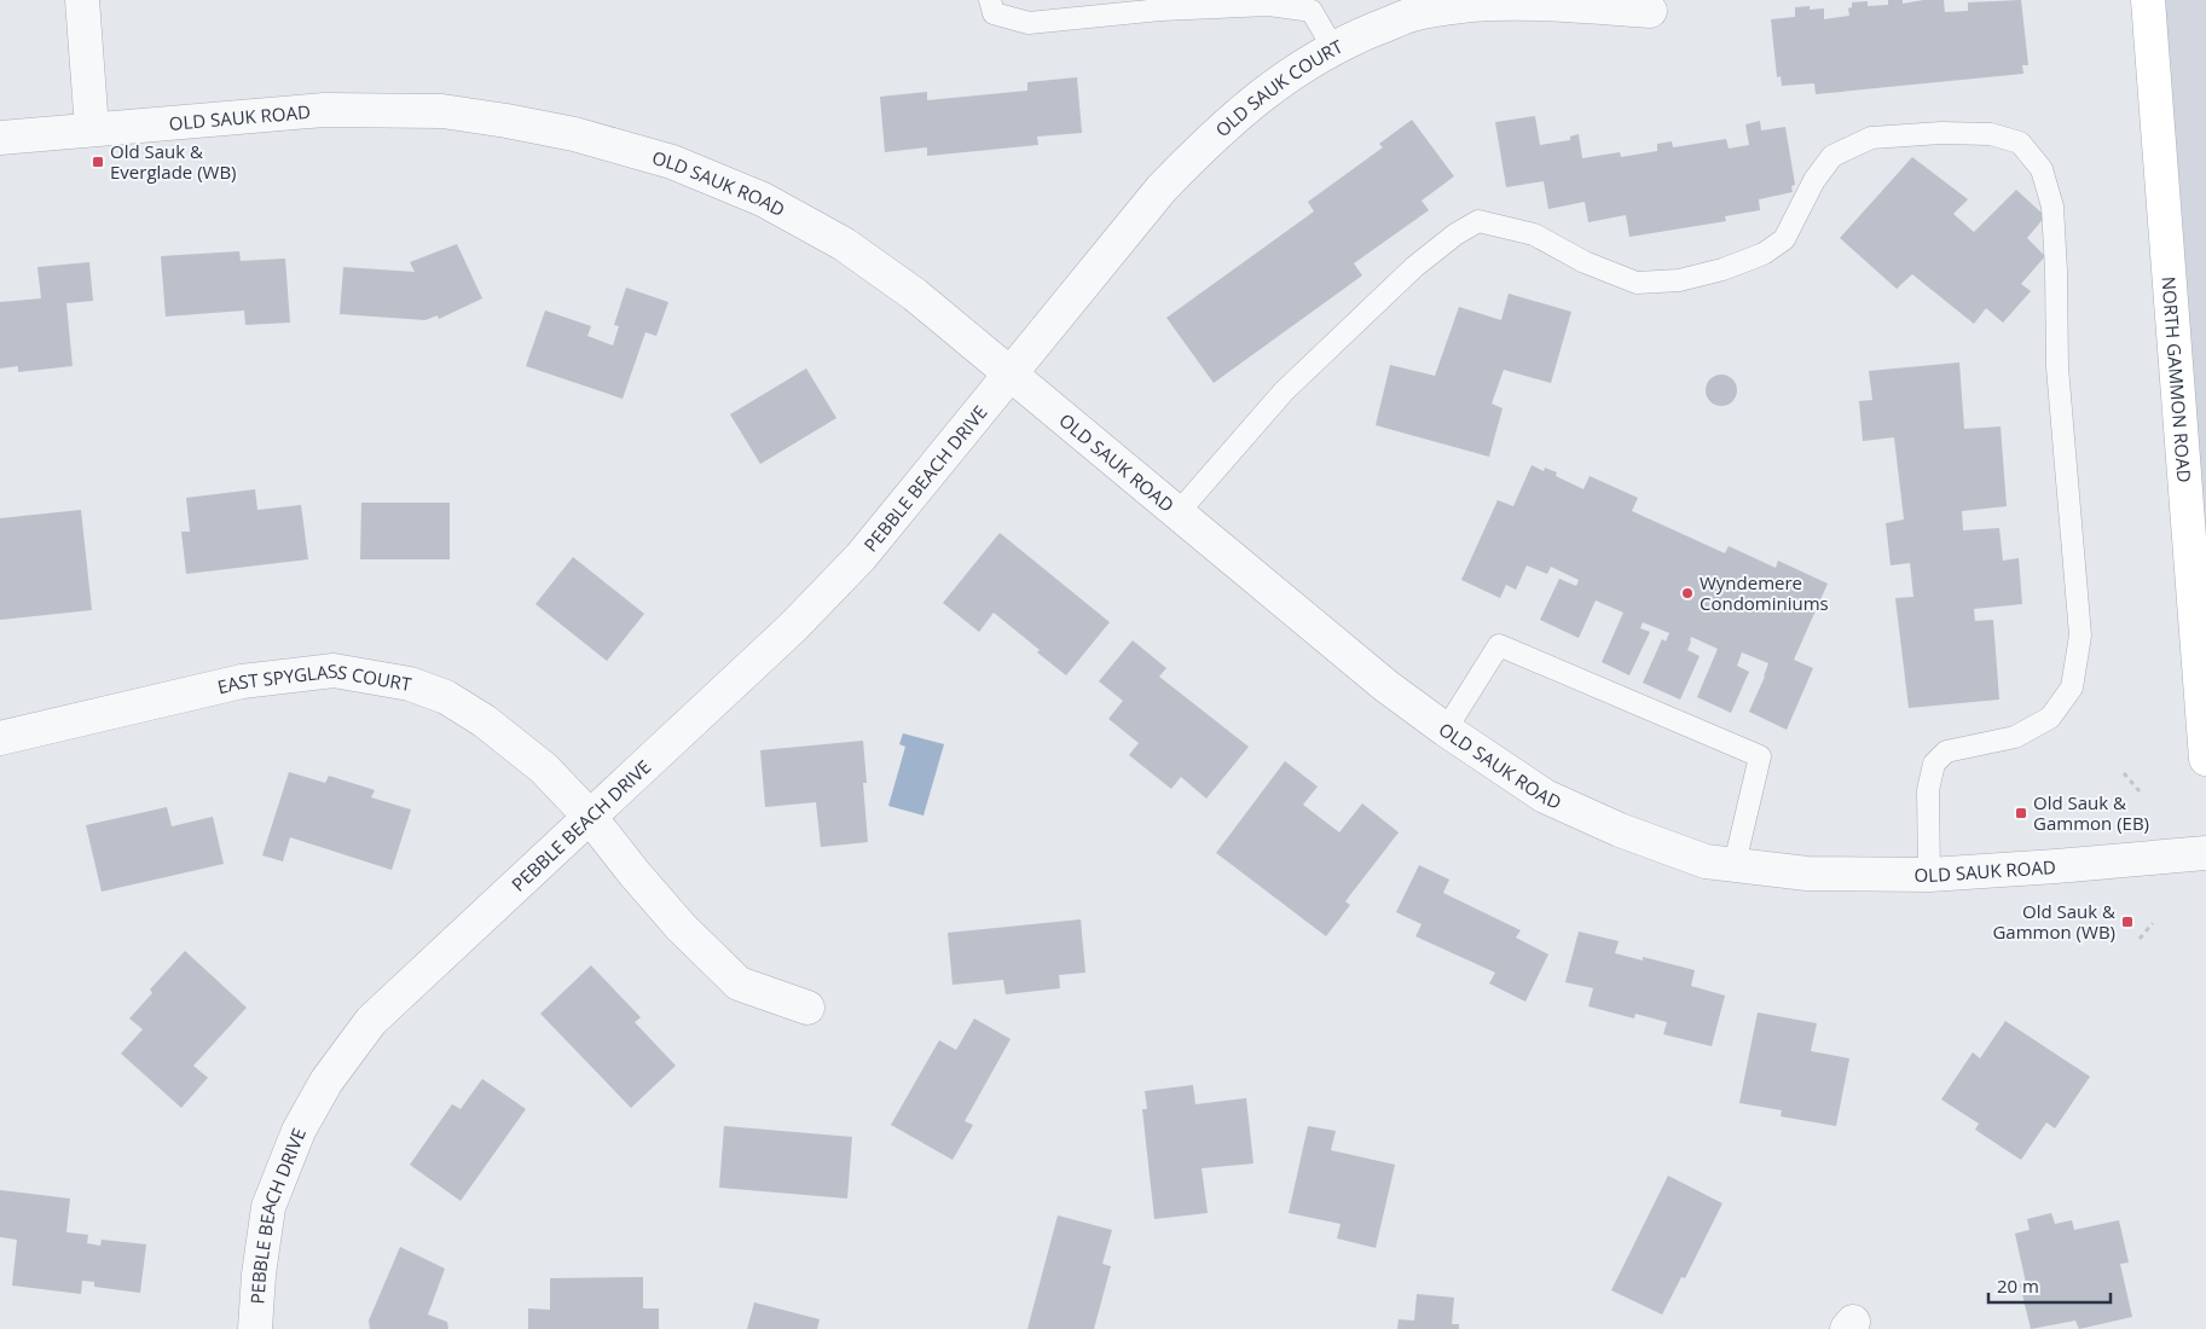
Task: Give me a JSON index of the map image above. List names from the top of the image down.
{
  "streets": {
    "main road": ["NORTH GAMMON ROAD"],
    "street": [
      "OLD SAUK COURT",
      "OLD SAUK ROAD",
      "PEBBLE BEACH DRIVE",
      "EAST SPYGLASS COURT"
    ]
  },
  "crossings": [
    ["OLD SAUK COURT", "OLD SAUK ROAD"],
    ["OLD SAUK COURT", "PEBBLE BEACH DRIVE"],
    ["OLD SAUK ROAD", "PEBBLE BEACH DRIVE"],
    ["PEBBLE BEACH DRIVE", "EAST SPYGLASS COURT"]
  ],
  "places": {
    "transit": ["Old Sauk & Everglade (WB)", "Old Sauk & Gammon (EB)", "Old Sauk & Gammon (WB)"],
    "other": ["Wyndemere Condominiums"]
  },
  "scale_bar": "20 m"
}
